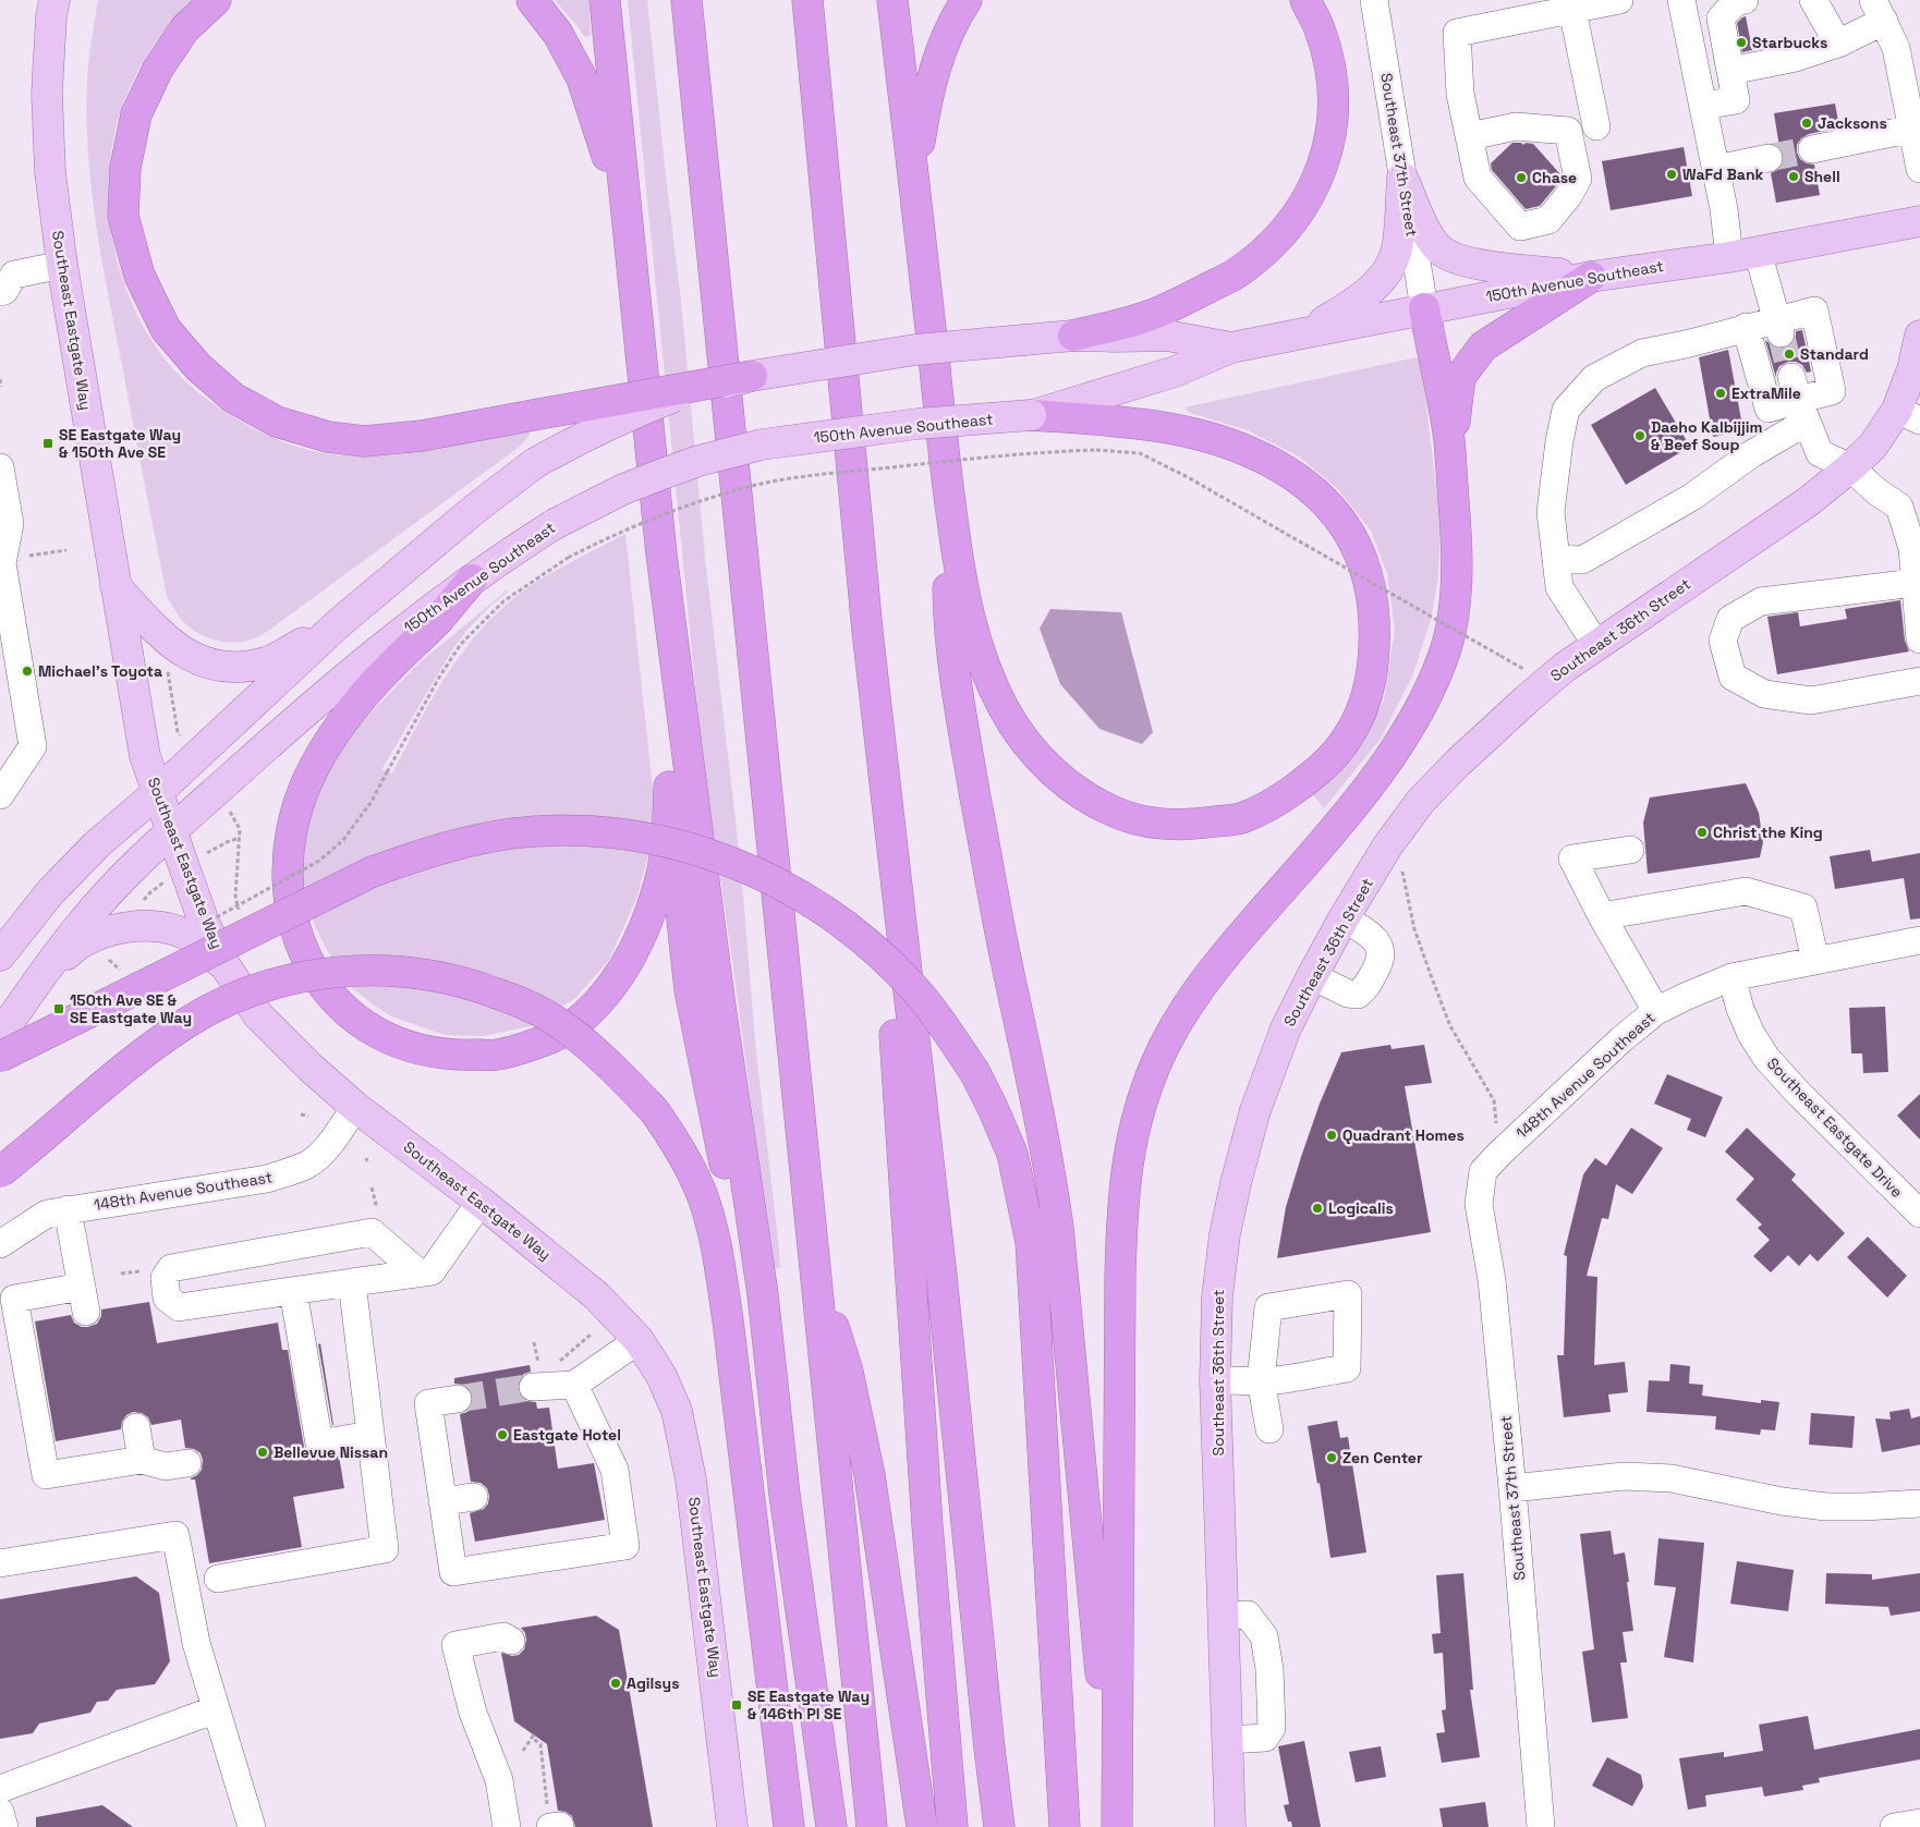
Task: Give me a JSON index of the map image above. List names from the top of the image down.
{
  "streets": {
    "main road": ["150th Avenue Southeast", "Southeast Eastgate Way", "Southeast 36th Street"],
    "street": ["Southeast 37th Street", "148th Avenue Southeast", "Southeast Eastgate Drive"]
  },
  "crossings": [
    ["Southeast 37th Street", "150th Avenue Southeast"],
    ["Southeast 37th Street", "148th Avenue Southeast"],
    ["150th Avenue Southeast", "Southeast Eastgate Way"],
    ["Southeast Eastgate Way", "148th Avenue Southeast"],
    ["148th Avenue Southeast", "Southeast Eastgate Drive"]
  ],
  "places": {
    "other": [
      "Starbucks",
      "Jacksons",
      "WaFd Bank",
      "Shell",
      "Chase",
      "Standard",
      "ExtraMile",
      "Daeho Kalbijjim & Beef Soup",
      "Michael's Toyota",
      "Christ the King",
      "Quadrant Homes",
      "Logicalis",
      "Eastgate Hotel",
      "Bellevue Nissan",
      "Zen Center",
      "Agilsys"
    ],
    "transit": ["SE Eastgate Way & 150th Ave SE", "150th Ave SE & SE Eastgate Way", "SE Eastgate Way & 146th Pl SE"]
  }
}
